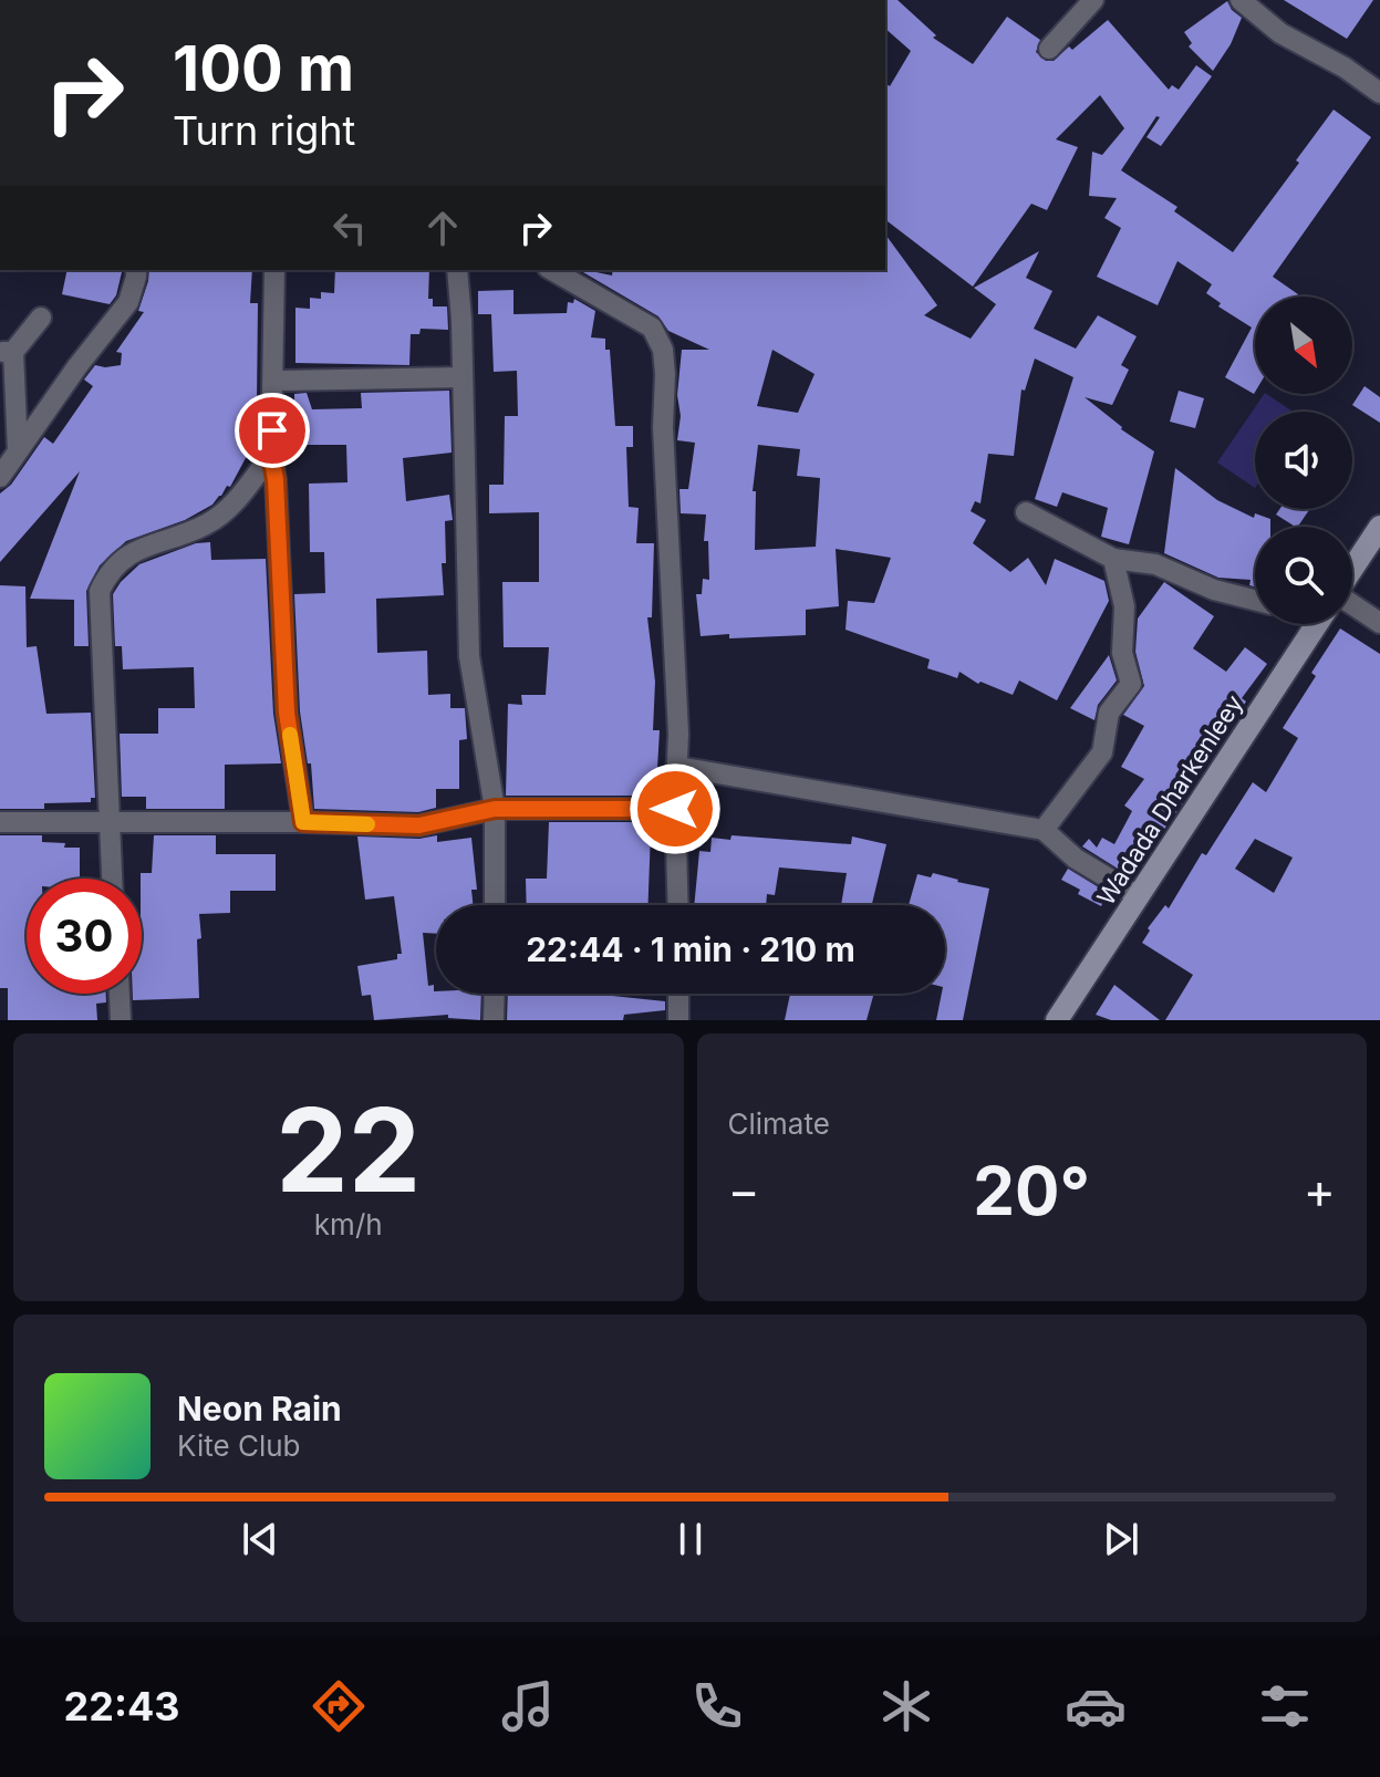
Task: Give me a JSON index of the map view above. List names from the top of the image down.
{
  "streets": {
    "main road": ["Wadada Dharkenleey"]
  },
  "north": "bottom right",
  "page": {
    "turn": ["100 m", "Turn right"],
    "limit": "30",
    "trip": "22:44 · 1 min · 210 m",
    "tile": [
      ["22", "km/h"],
      "Climate"
    ],
    "heat": ["−", "20°", "+"],
    "song": ["Neon Rain", "Kite Club"],
    "tabs": "22:43"
  }
}
